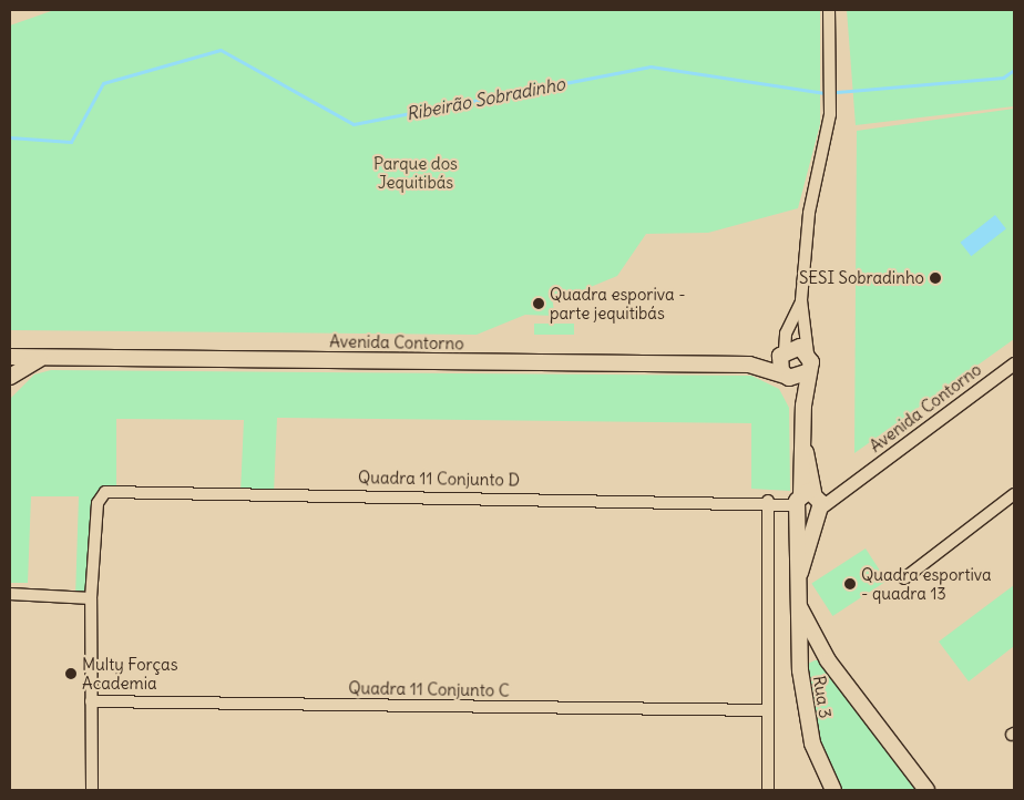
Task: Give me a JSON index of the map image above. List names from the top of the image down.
{
  "streets": {
    "main road": ["Avenida Contorno", "Rua 3"],
    "street": ["Quadra 11 Conjunto D", "Quadra 11 Conjunto C"]
  },
  "crossings": [
    ["Avenida Contorno", "Quadra 11 Conjunto D"],
    ["Avenida Contorno", "Rua 3"],
    ["Quadra 11 Conjunto D", "Rua 3"]
  ],
  "water": ["Ribeirão Sobradinho"],
  "parks": ["Parque dos Jequitibás"],
  "places": [
    "SESI Sobradinho",
    "Quadra esporiva - parte jequitibás",
    "Quadra esportiva - quadra 13",
    "Multy Forças Academia"
  ]
}
